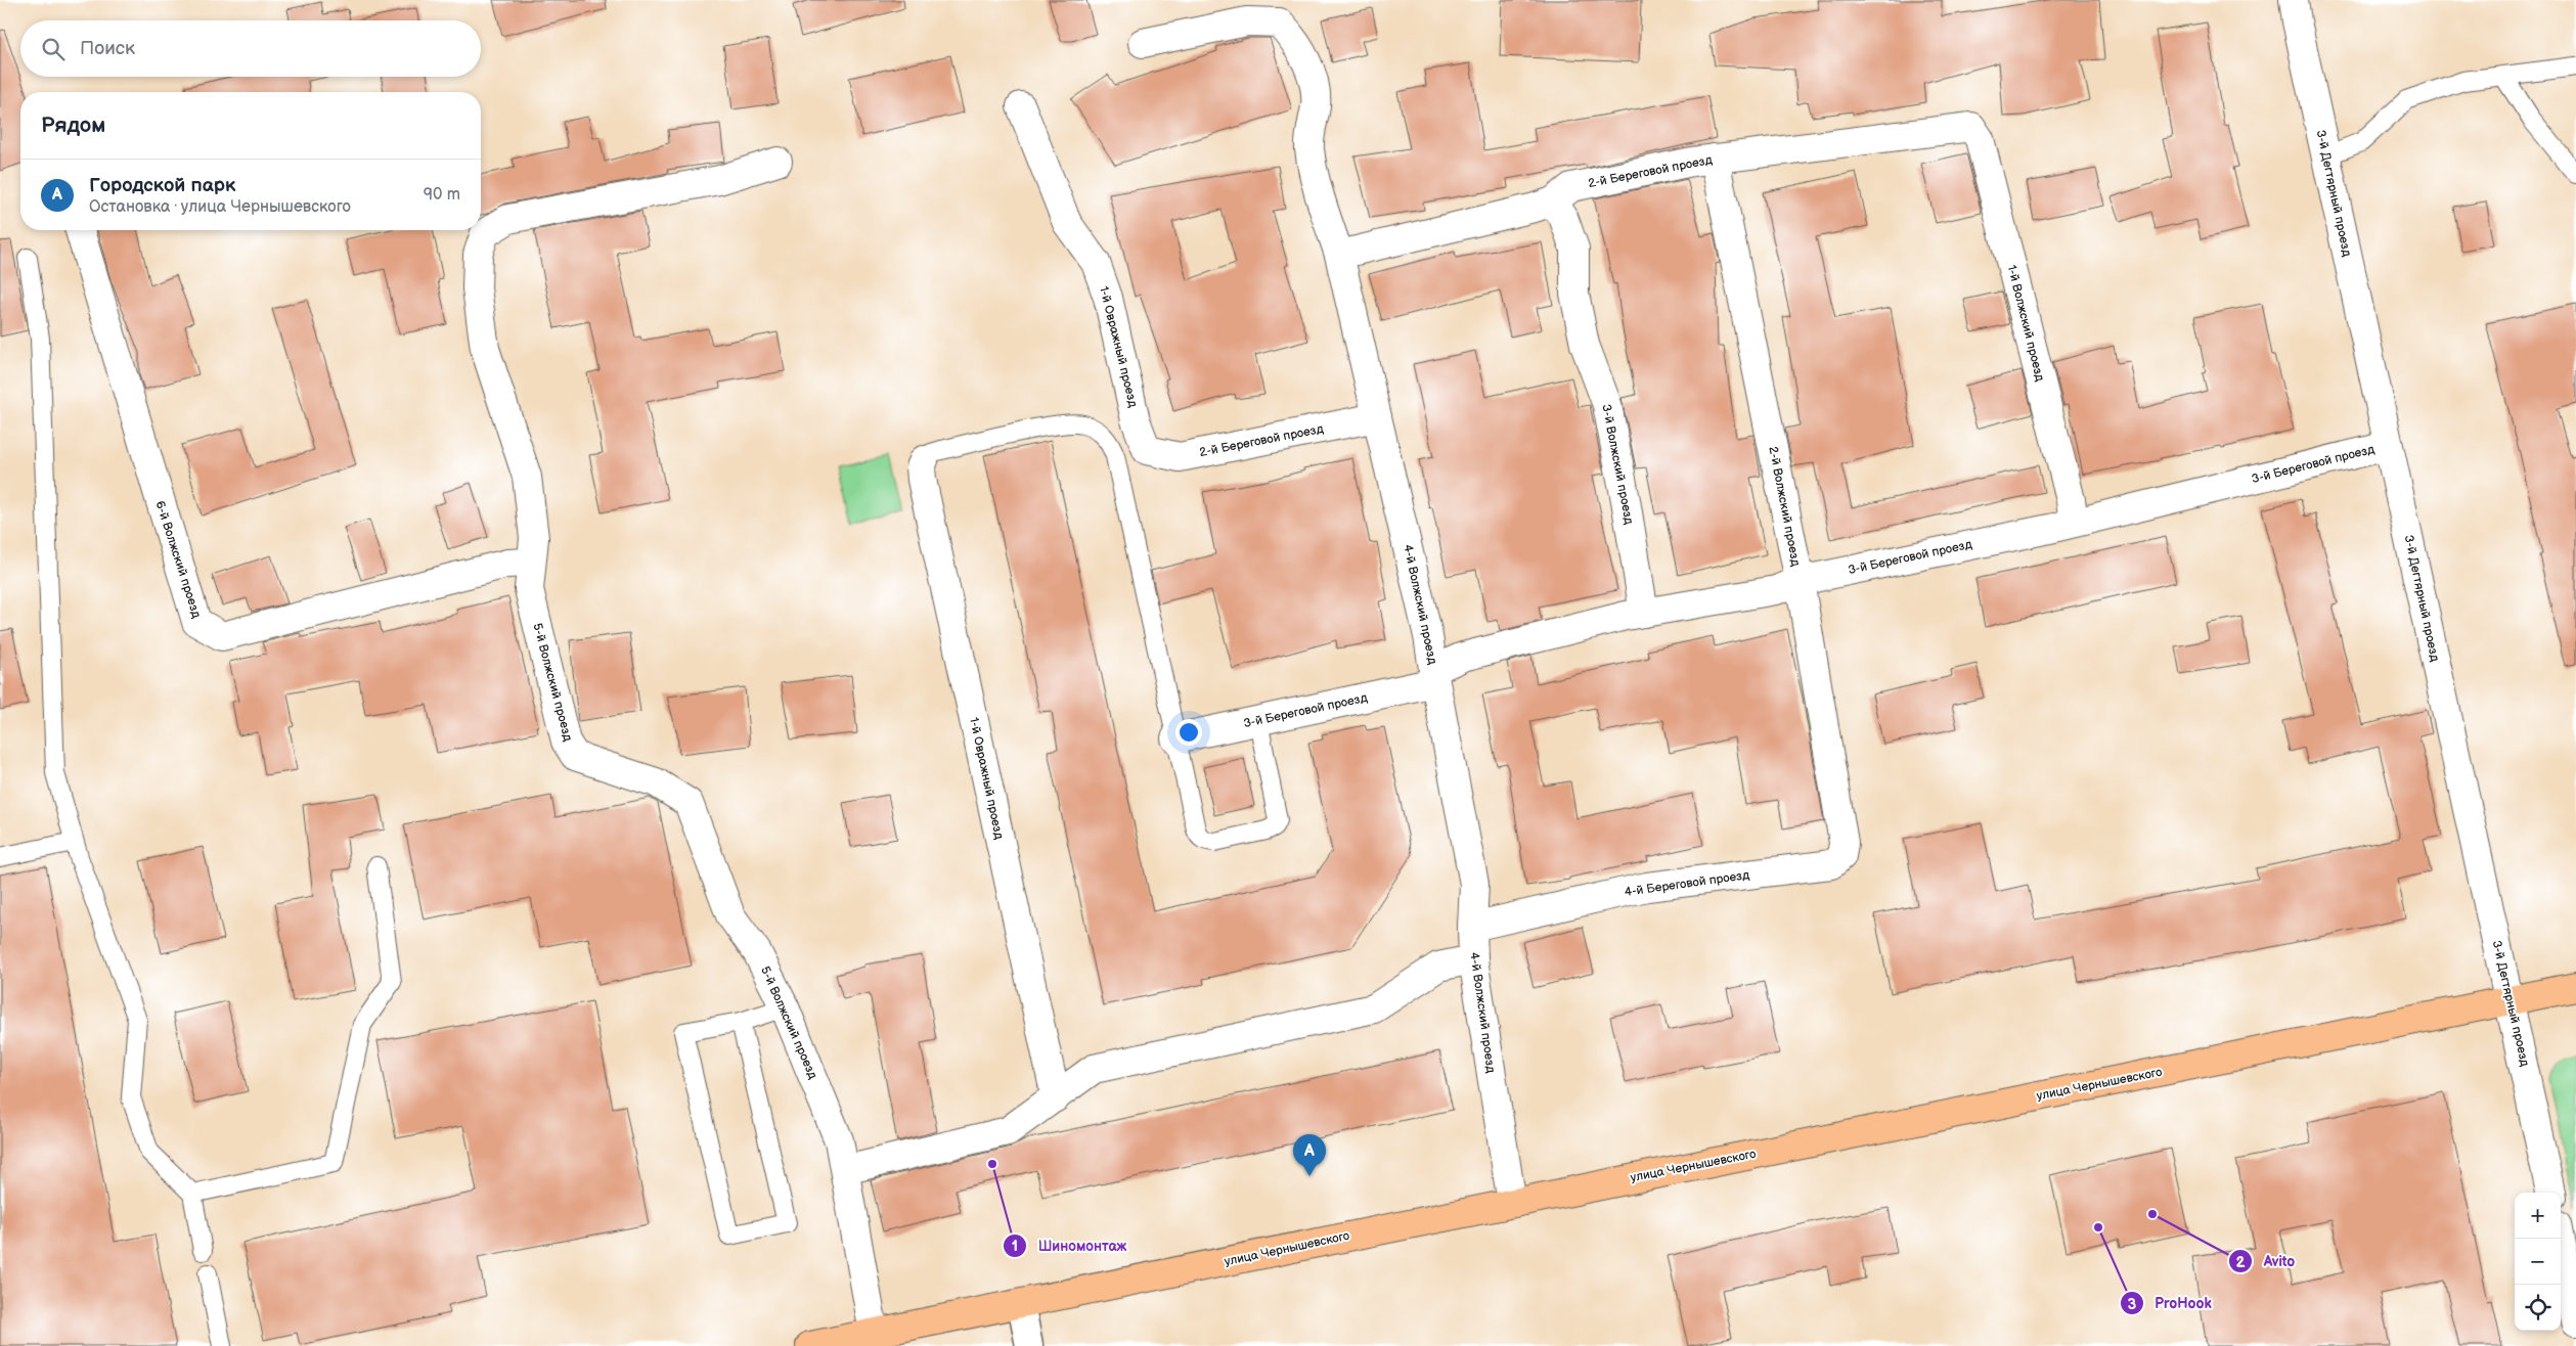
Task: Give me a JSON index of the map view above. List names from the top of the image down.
{
  "streets": {
    "main road": ["улица Чернышевского"],
    "street": [
      "2-й Береговой проезд",
      "3-й Дегтярный проезд",
      "1-й Волжский проезд",
      "1-й Овражный проезд",
      "3-й Волжский проезд",
      "3-й Береговой проезд",
      "2-й Волжский проезд",
      "6-й Волжский проезд",
      "4-й Волжский проезд",
      "5-й Волжский проезд",
      "4-й Береговой проезд"
    ]
  },
  "crossings": [
    ["2-й Береговой проезд", "1-й Волжский проезд"],
    ["2-й Береговой проезд", "1-й Овражный проезд"],
    ["2-й Береговой проезд", "3-й Волжский проезд"],
    ["2-й Береговой проезд", "2-й Волжский проезд"],
    ["2-й Береговой проезд", "4-й Волжский проезд"],
    ["3-й Дегтярный проезд", "3-й Береговой проезд"],
    ["3-й Дегтярный проезд", "улица Чернышевского"],
    ["1-й Волжский проезд", "3-й Береговой проезд"],
    ["3-й Волжский проезд", "3-й Береговой проезд"],
    ["3-й Береговой проезд", "2-й Волжский проезд"],
    ["3-й Береговой проезд", "4-й Волжский проезд"],
    ["2-й Волжский проезд", "4-й Береговой проезд"],
    ["6-й Волжский проезд", "5-й Волжский проезд"],
    ["4-й Волжский проезд", "4-й Береговой проезд"],
    ["4-й Волжский проезд", "улица Чернышевского"],
    ["5-й Волжский проезд", "улица Чернышевского"]
  ],
  "places": ["Шиномонтаж", "Avito", "ProHook"],
  "page": {
    "search": "Поиск",
    "heading": "Рядом",
    "list": [
      {
        "mark": "A",
        "name": "Городской парк",
        "note": "Остановка · улица Чернышевского",
        "value": "90 m"
      }
    ],
    "pins": "A",
    "map_buttons": ["+", "−"]
  }
}
